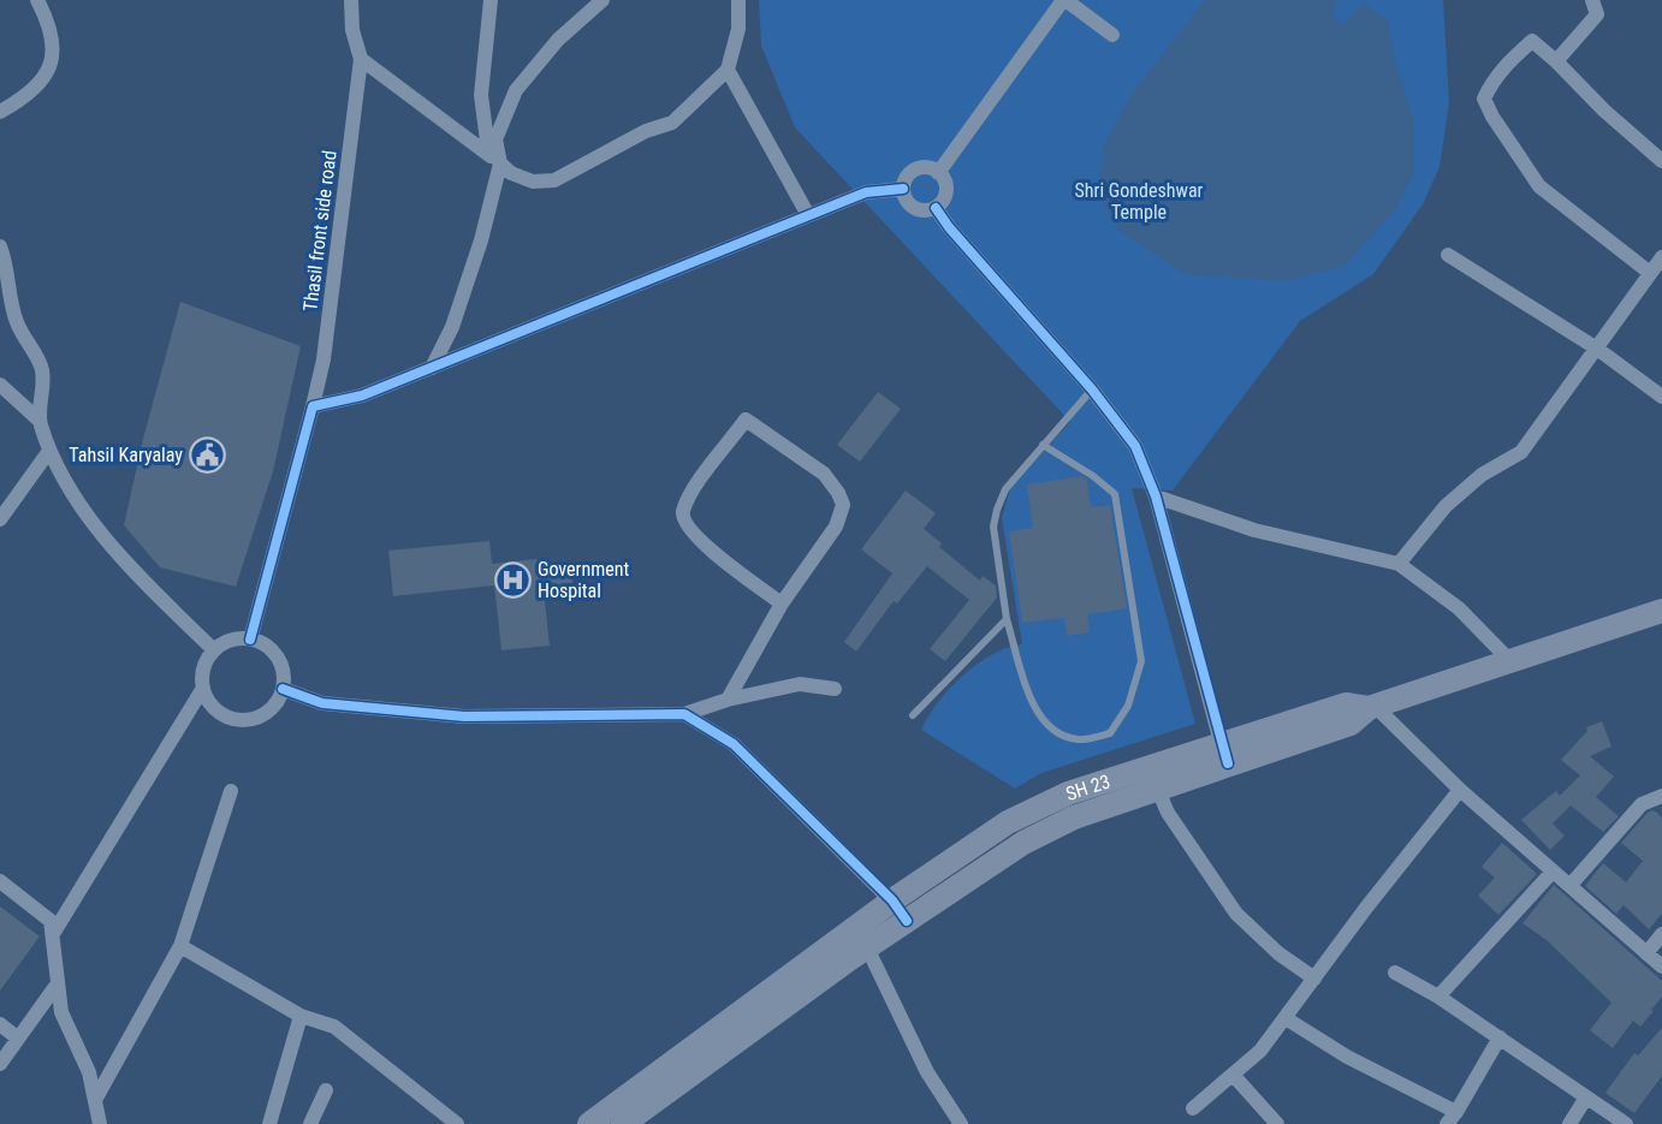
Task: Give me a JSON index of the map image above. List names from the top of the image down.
{
  "streets": {
    "main road": ["SH 23"],
    "street": ["Thasil front side road"]
  },
  "parks": ["Shri Gondeshwar Temple"],
  "places": {
    "public building": ["Tahsil Karyalay"],
    "hospital": ["Government Hospital"]
  }
}
